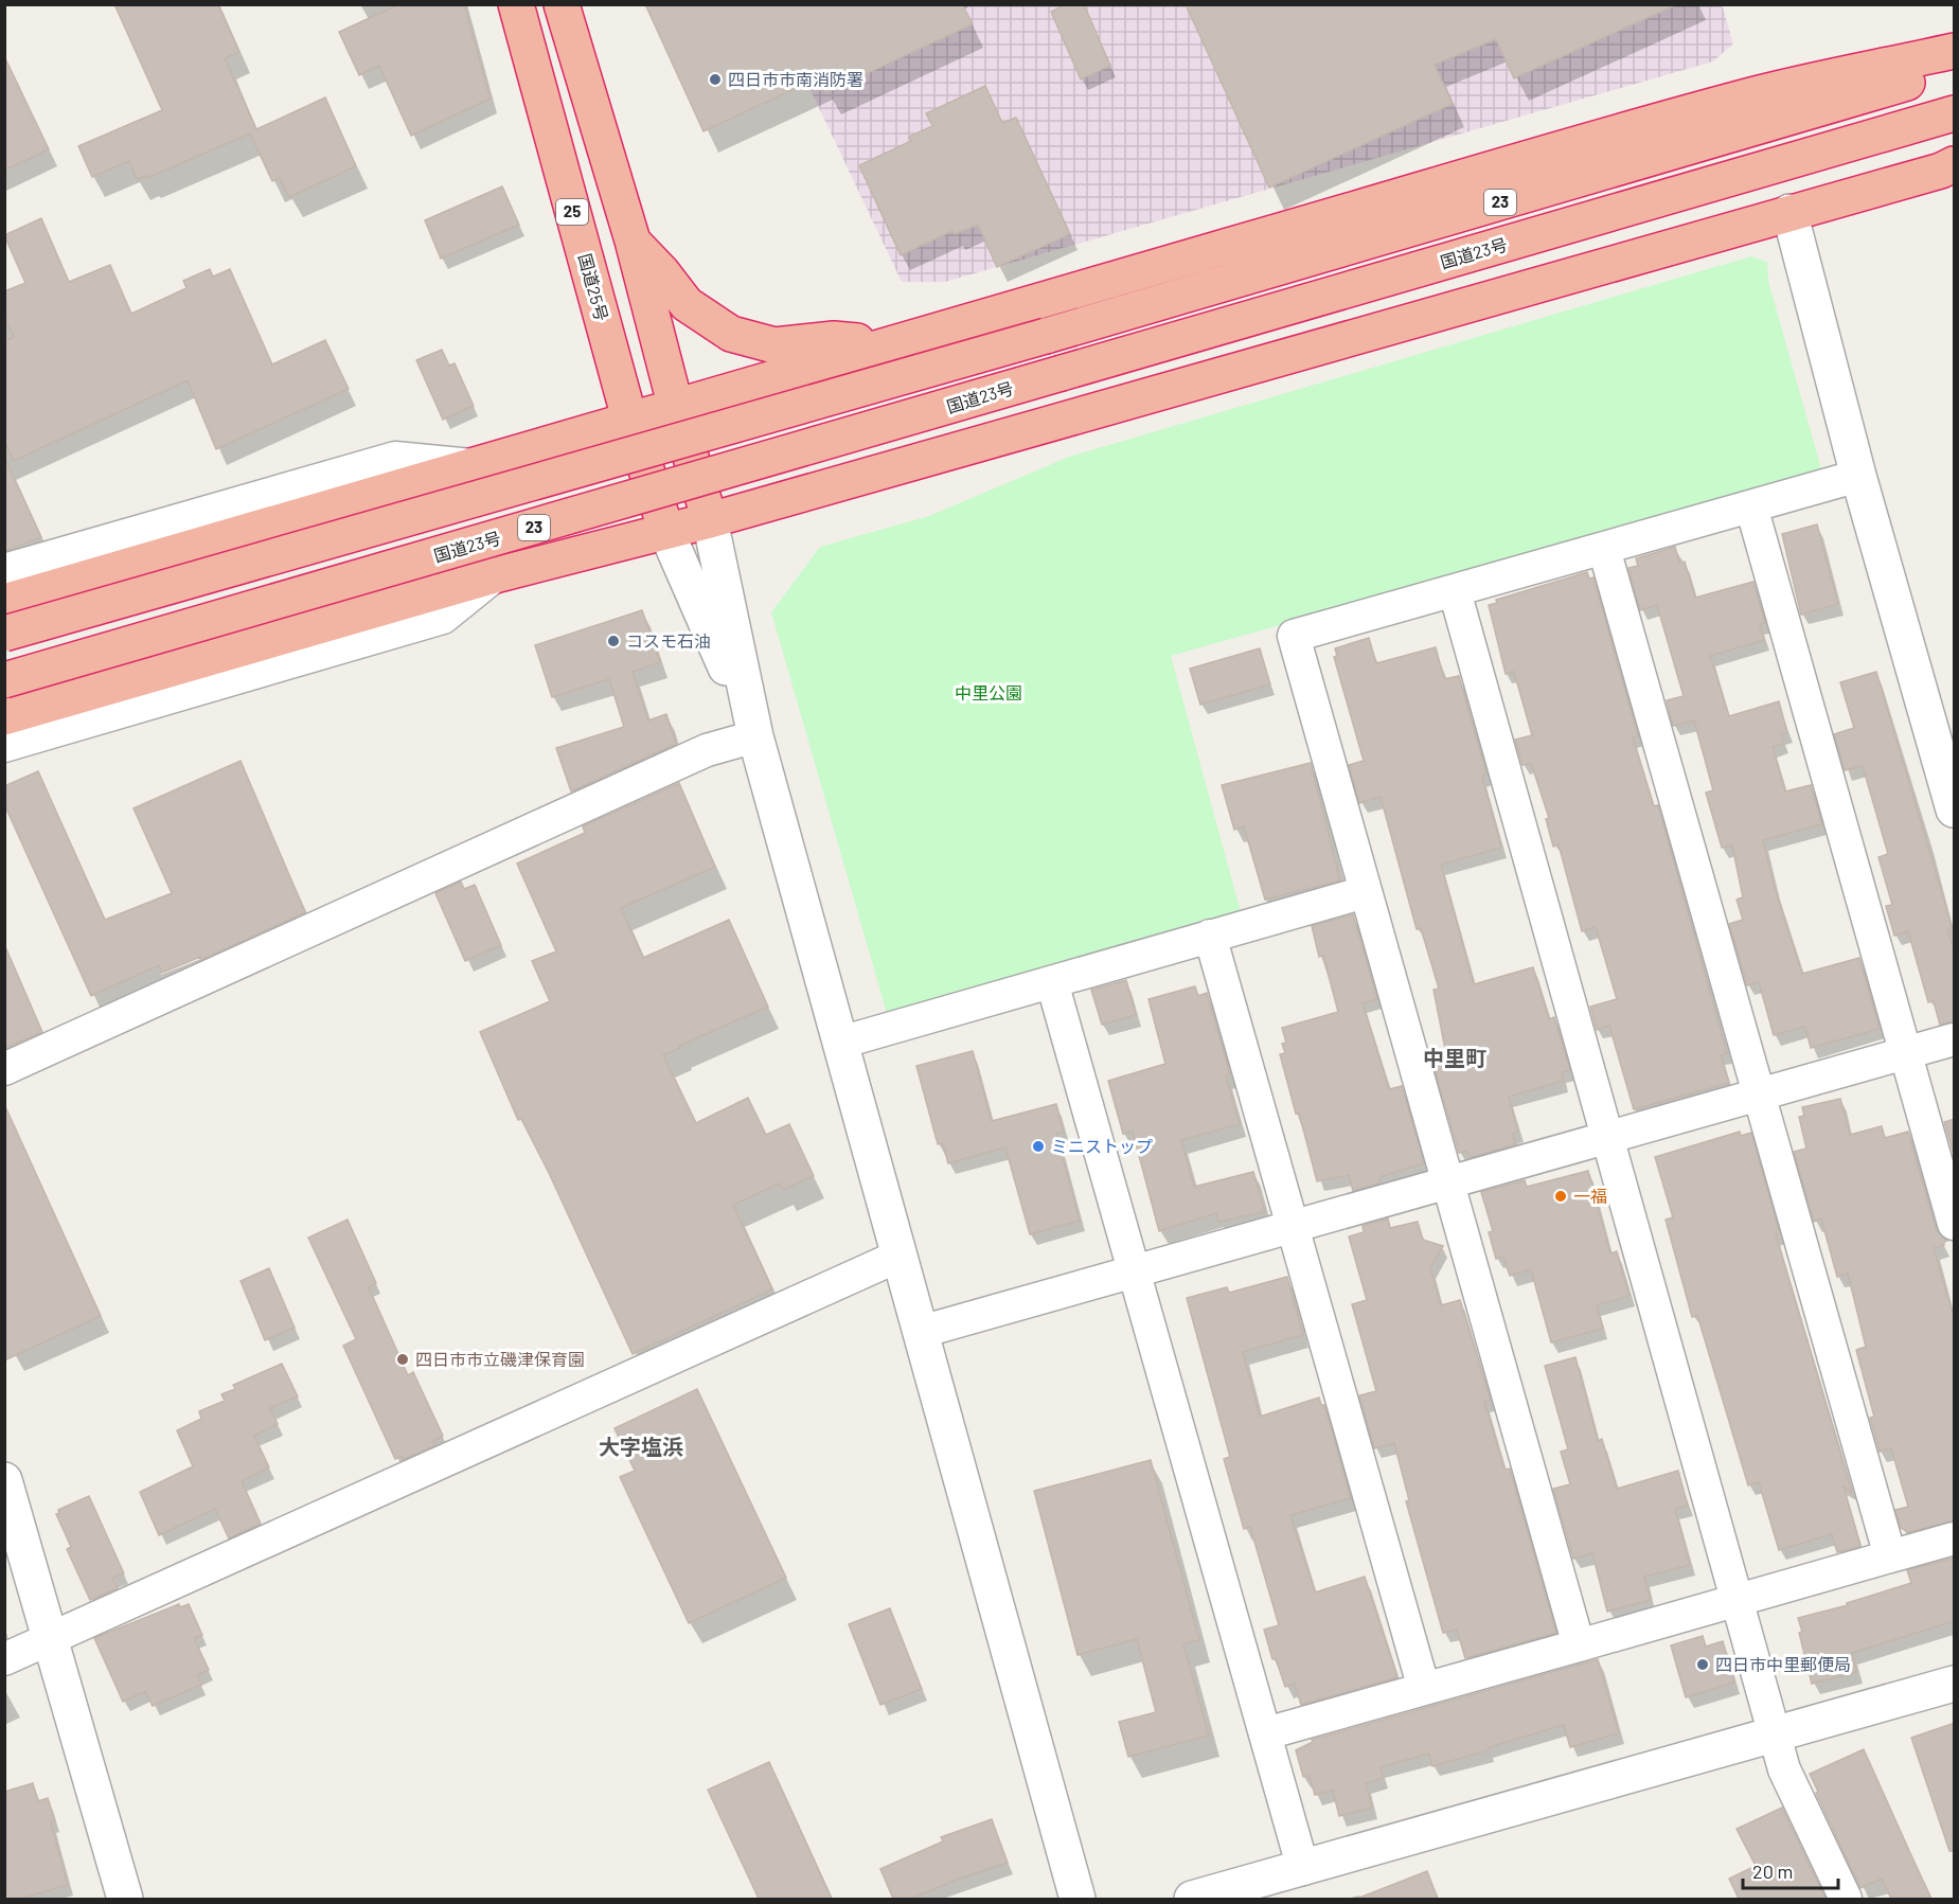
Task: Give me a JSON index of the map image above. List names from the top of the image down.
{
  "streets": {
    "highway": [
      "23",
      "25",
      "国道23号",
      "国道25号"
    ]
  },
  "districts": ["中里町", "大字塩浜"],
  "parks": ["中里公園"],
  "places": [
    "四日市市南消防署",
    "コスモ石油",
    "ミニストップ",
    "一福",
    "四日市市立磯津保育園",
    "四日市中里郵便局"
  ],
  "scale_bar": "20 m"
}
